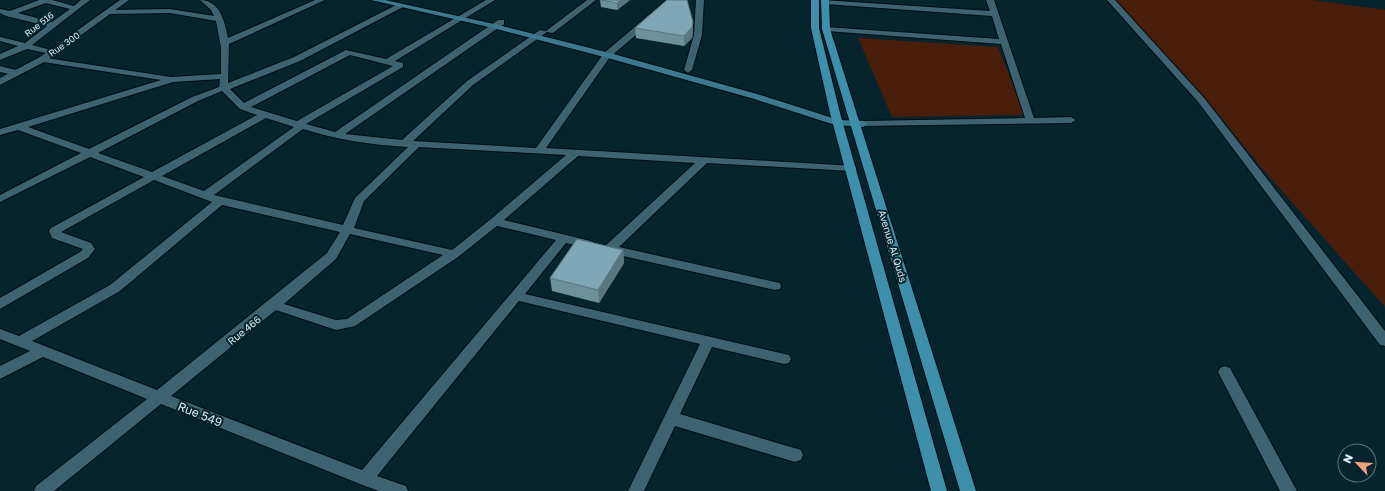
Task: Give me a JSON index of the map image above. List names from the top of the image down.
{
  "streets": {
    "main road": ["Avenue Al Quds"],
    "street": [
      "Rue 516",
      "Rue 300",
      "Rue 466",
      "Rue 549"
    ]
  },
  "crossings": [
    ["Rue 466", "Rue 549"]
  ],
  "north": "top left"
}
